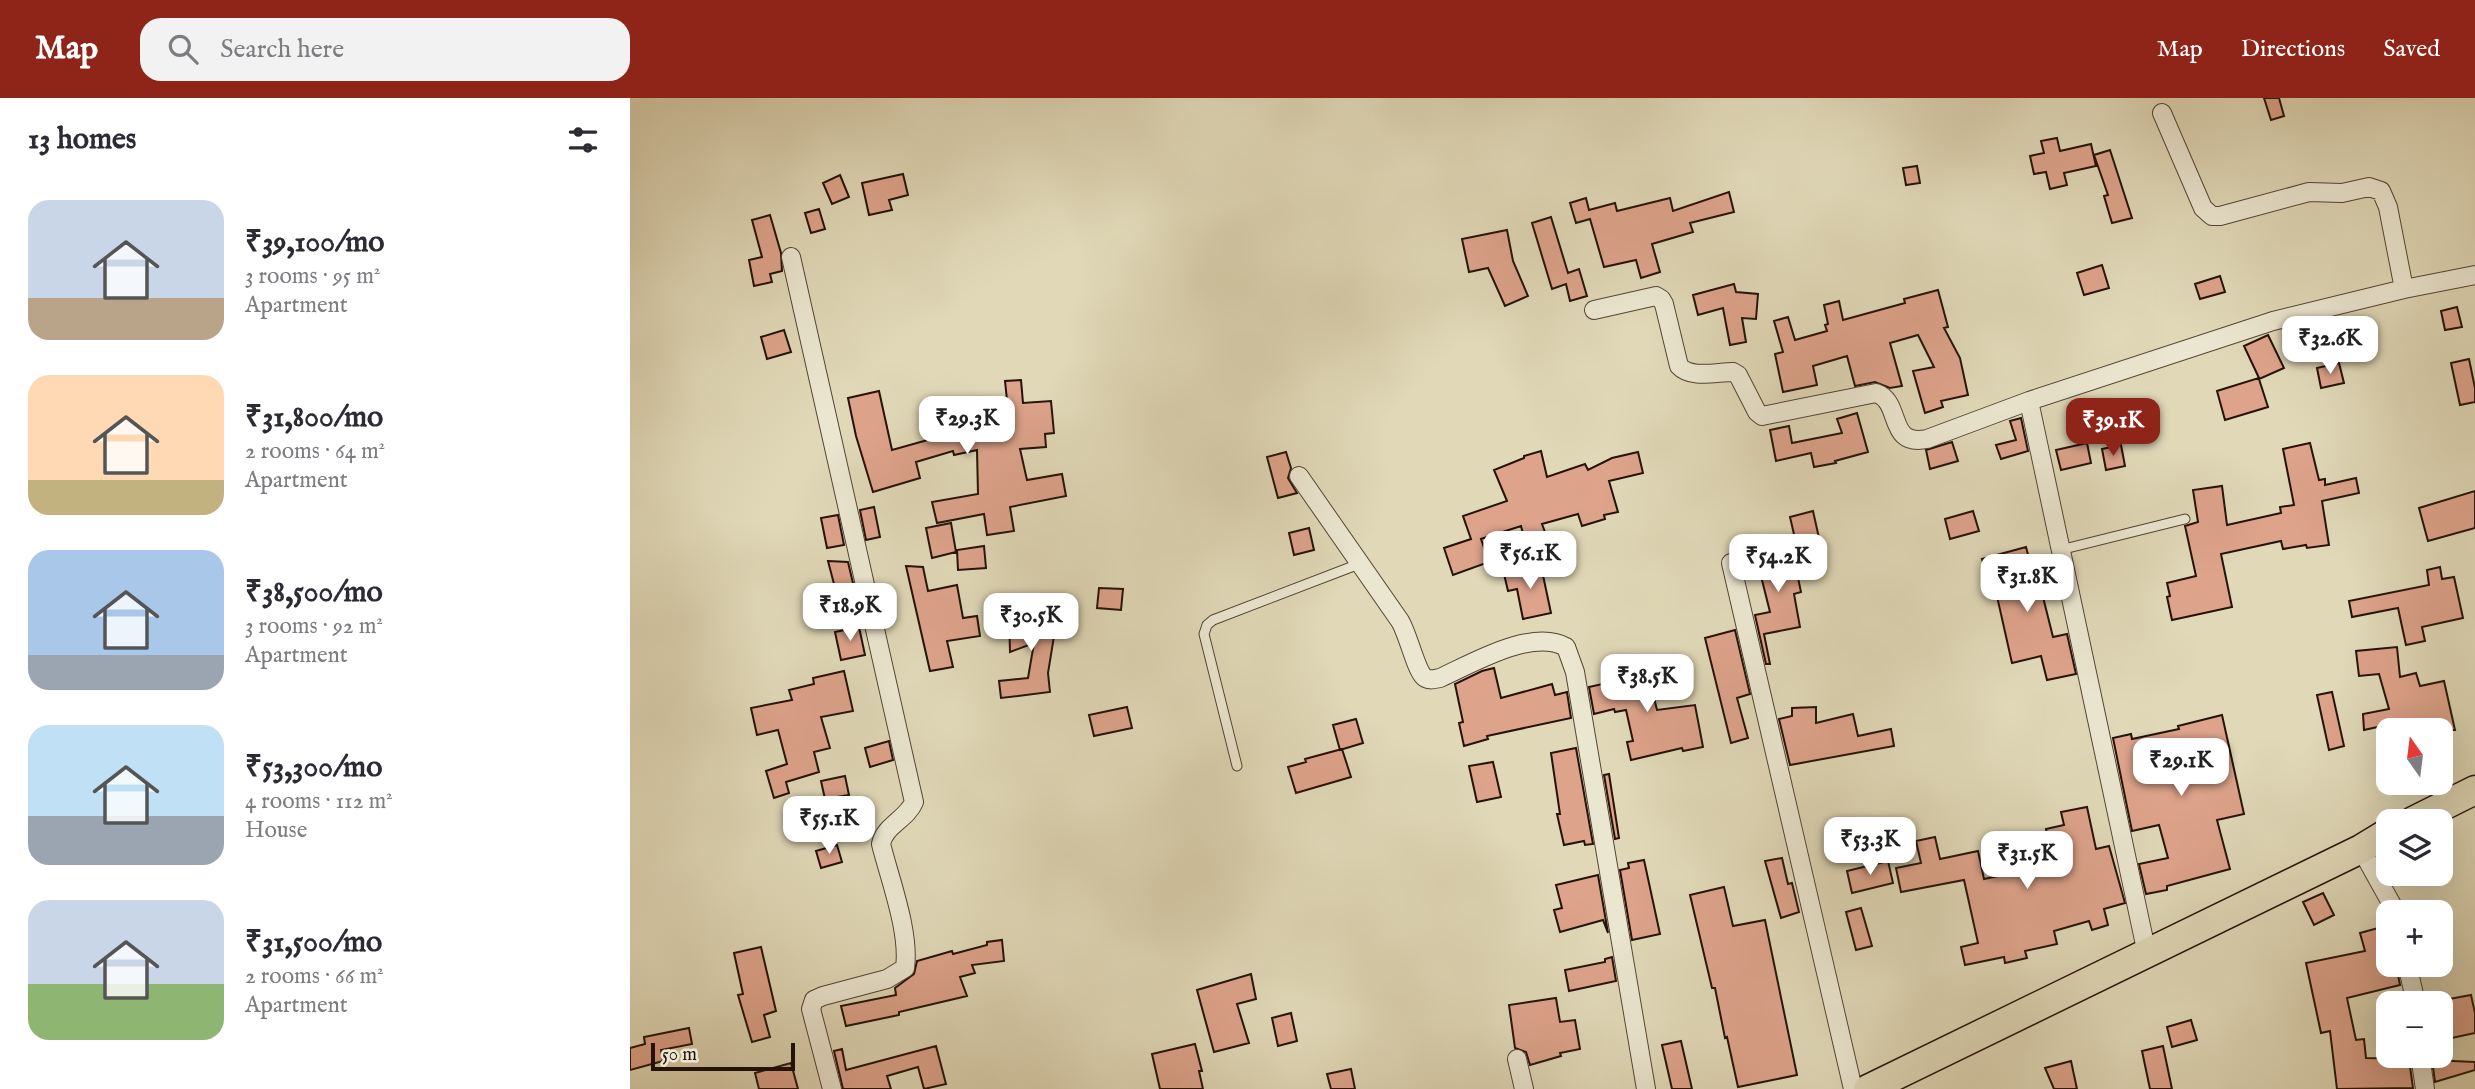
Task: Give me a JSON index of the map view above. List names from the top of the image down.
{
  "scale_bar": "50 m",
  "north": "top",
  "page": {
    "header": "Map",
    "search": "Search here",
    "nav": ["Map", "Directions", "Saved"],
    "heading": "13 homes",
    "list": [
      {
        "name": "₹39,100/mo",
        "note": "3 rooms · 95 m² · Apartment"
      },
      {
        "name": "₹31,800/mo",
        "note": "2 rooms · 64 m² · Apartment"
      },
      {
        "name": "₹38,500/mo",
        "note": "3 rooms · 92 m² · Apartment"
      },
      {
        "name": "₹53,300/mo",
        "note": "4 rooms · 112 m² · House"
      },
      {
        "name": "₹31,500/mo",
        "note": "2 rooms · 66 m² · Apartment"
      }
    ],
    "price": [
      "₹32.6K",
      "₹29.3K",
      "₹39.1K",
      "₹56.1K",
      "₹54.2K",
      "₹31.8K",
      "₹18.9K",
      "₹30.5K",
      "₹38.5K",
      "₹29.1K",
      "₹55.1K",
      "₹53.3K",
      "₹31.5K"
    ],
    "map_buttons": ["+", "−"],
    "scale": "50 m"
  }
}
